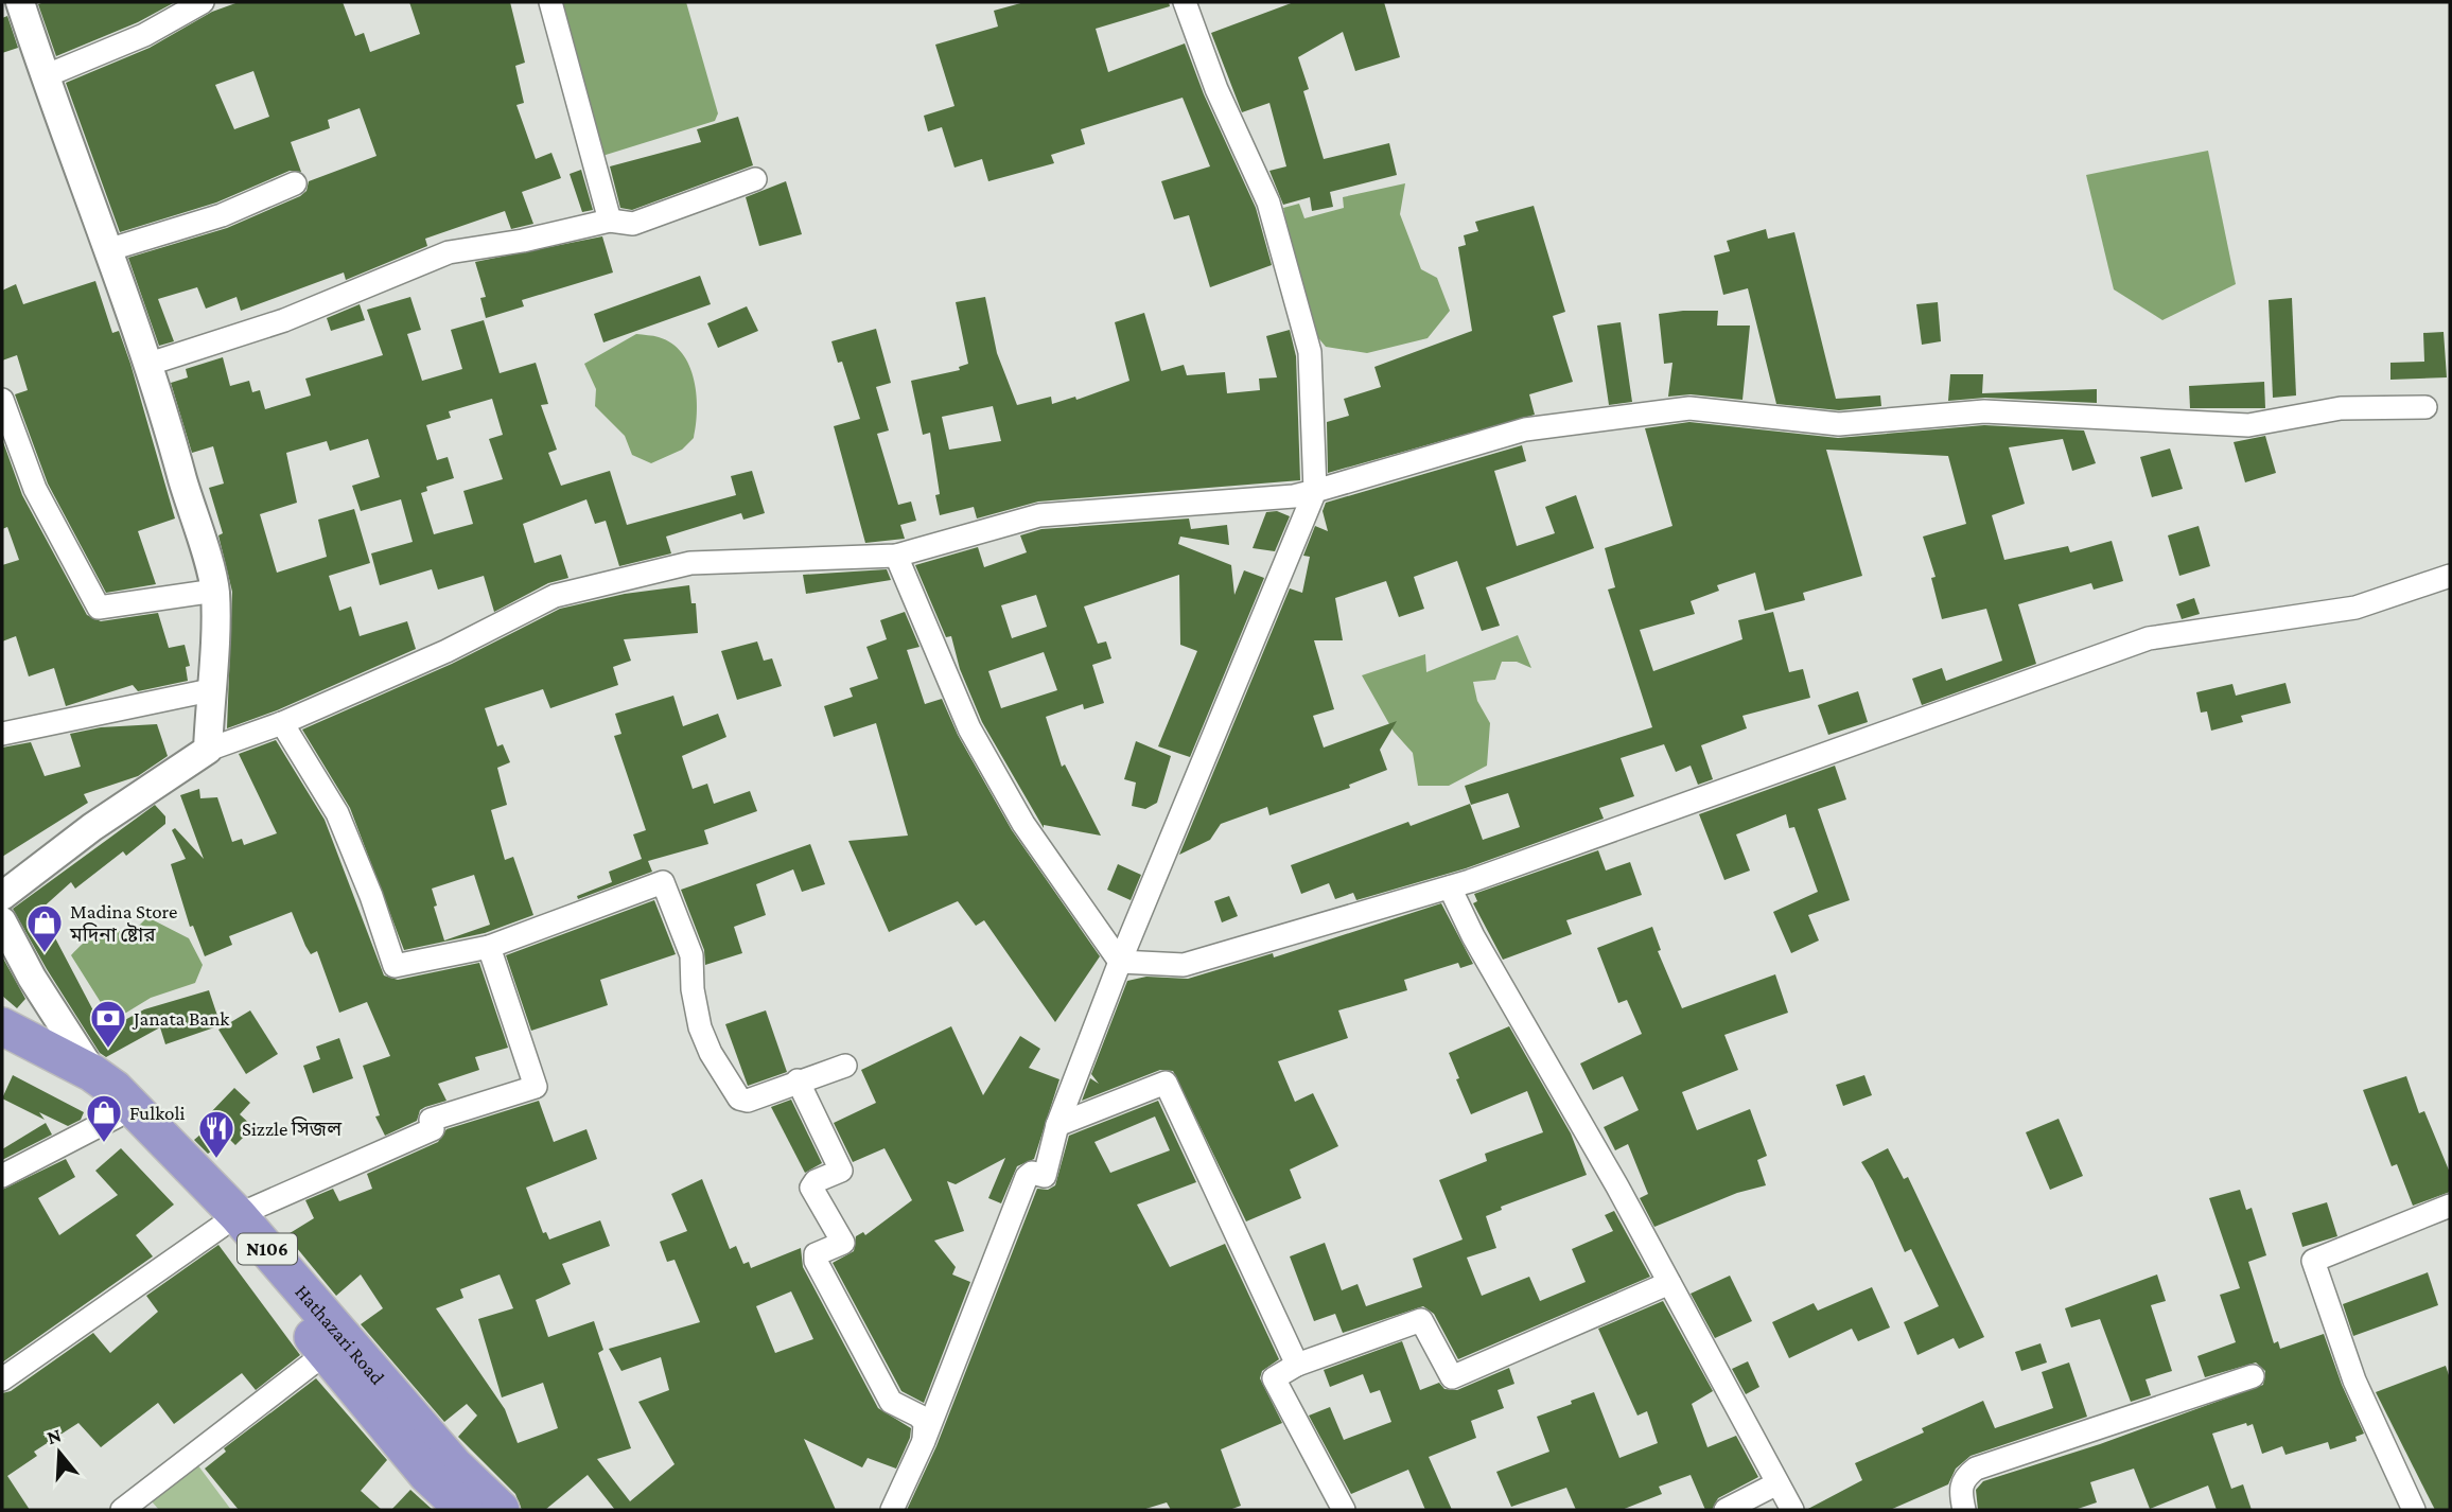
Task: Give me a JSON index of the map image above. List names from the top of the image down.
{
  "streets": {
    "highway": ["N106", "Hathazari Road"]
  },
  "places": {
    "shop": ["Madina Store মদিনা ষ্টোর", "Fulkoli"],
    "bank": ["Janata Bank"],
    "restaurant": ["Sizzle সিজল"]
  },
  "north": "top"
}
